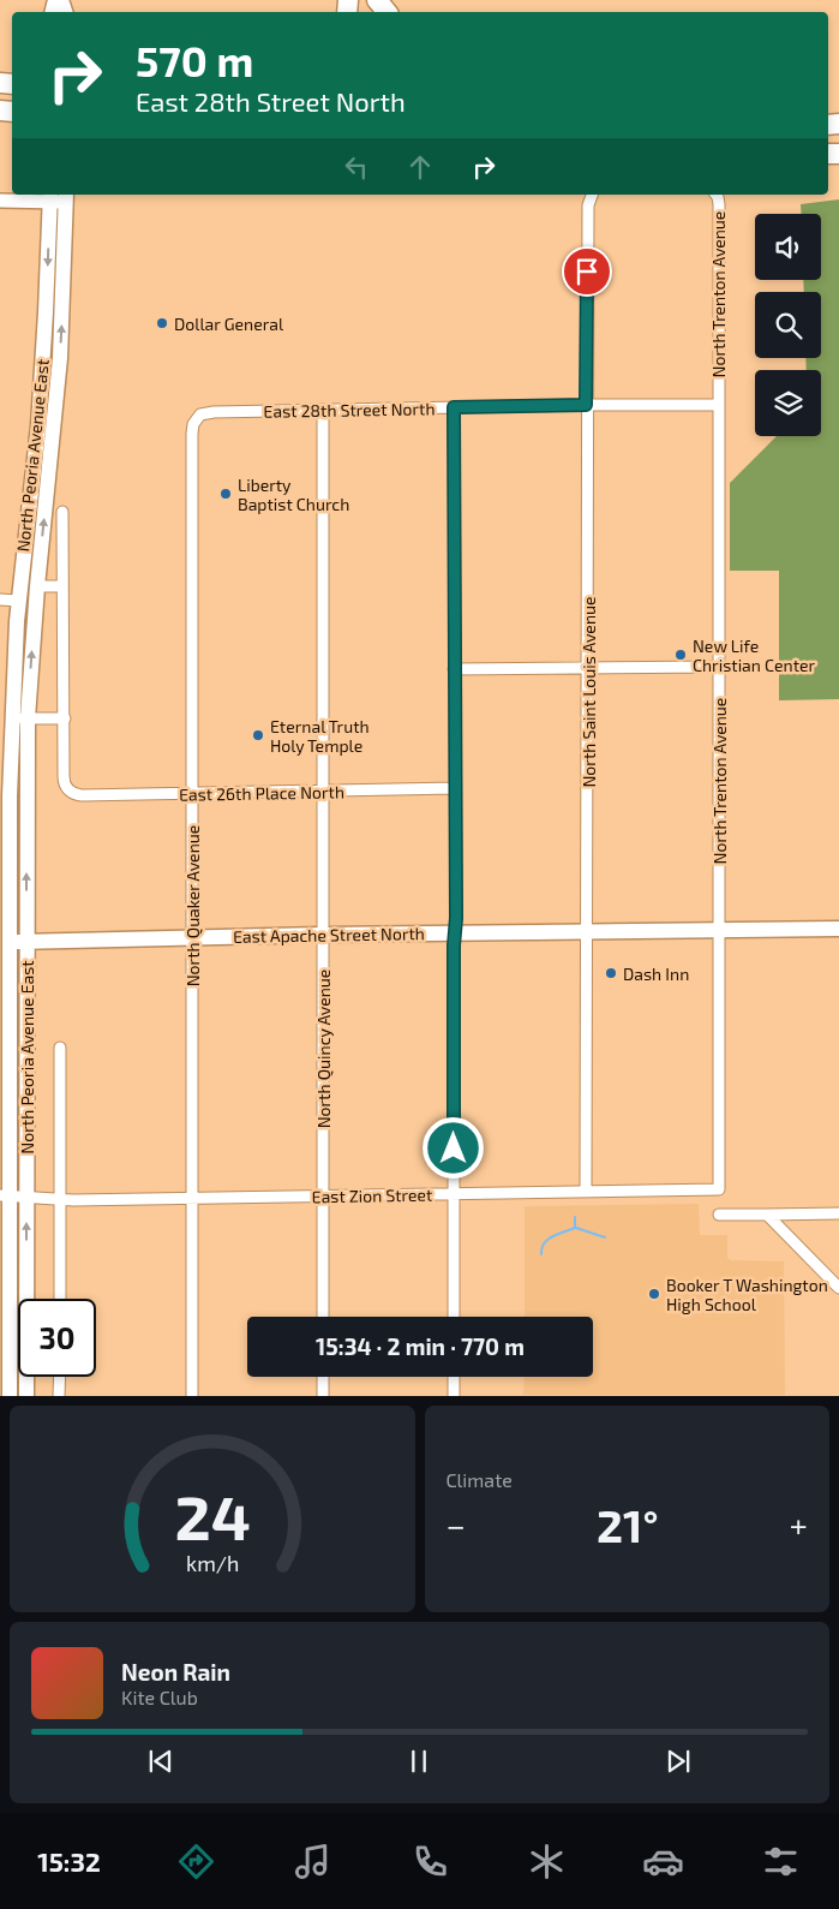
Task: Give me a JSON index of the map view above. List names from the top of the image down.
{
  "streets": {
    "main road": ["North Peoria Avenue East", "East Apache Street North"],
    "street": [
      "North Trenton Avenue",
      "East 28th Street North",
      "North Saint Louis Avenue",
      "East 26th Place North",
      "North Quaker Avenue",
      "North Quincy Avenue",
      "East Zion Street"
    ]
  },
  "crossings": [
    ["North Trenton Avenue", "East 28th Street North"],
    ["North Trenton Avenue", "East Apache Street North"],
    ["North Trenton Avenue", "East Zion Street"],
    ["East 28th Street North", "North Saint Louis Avenue"],
    ["East 28th Street North", "North Quaker Avenue"],
    ["East 28th Street North", "North Quincy Avenue"],
    ["North Peoria Avenue East", "East Apache Street North"],
    ["North Peoria Avenue East", "East Zion Street"],
    ["North Saint Louis Avenue", "East Apache Street North"],
    ["North Saint Louis Avenue", "East Zion Street"],
    ["East 26th Place North", "North Quaker Avenue"],
    ["East 26th Place North", "North Quincy Avenue"],
    ["North Quaker Avenue", "East Apache Street North"],
    ["North Quaker Avenue", "East Zion Street"],
    ["East Apache Street North", "North Quincy Avenue"],
    ["North Quincy Avenue", "East Zion Street"]
  ],
  "places": [
    "Dollar General",
    "Liberty Baptist Church",
    "New Life Christian Center",
    "Eternal Truth Holy Temple",
    "Dash Inn",
    "Booker T Washington High School"
  ],
  "page": {
    "turn": ["570 m", "East 28th Street North"],
    "limit": "30",
    "trip": "15:34 · 2 min · 770 m",
    "tile": "Climate",
    "heat": ["−", "21°", "+"],
    "song": ["Neon Rain", "Kite Club"],
    "tabs": "15:32",
    "gauge": ["24", "km/h"]
  }
}
